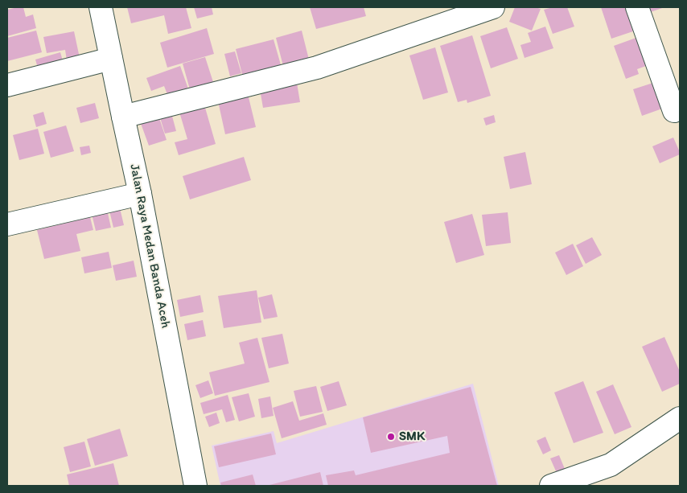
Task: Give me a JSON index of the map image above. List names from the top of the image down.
{
  "streets": {
    "main road": ["Jalan Raya Medan Banda Aceh"]
  },
  "places": ["SMK"]
}
